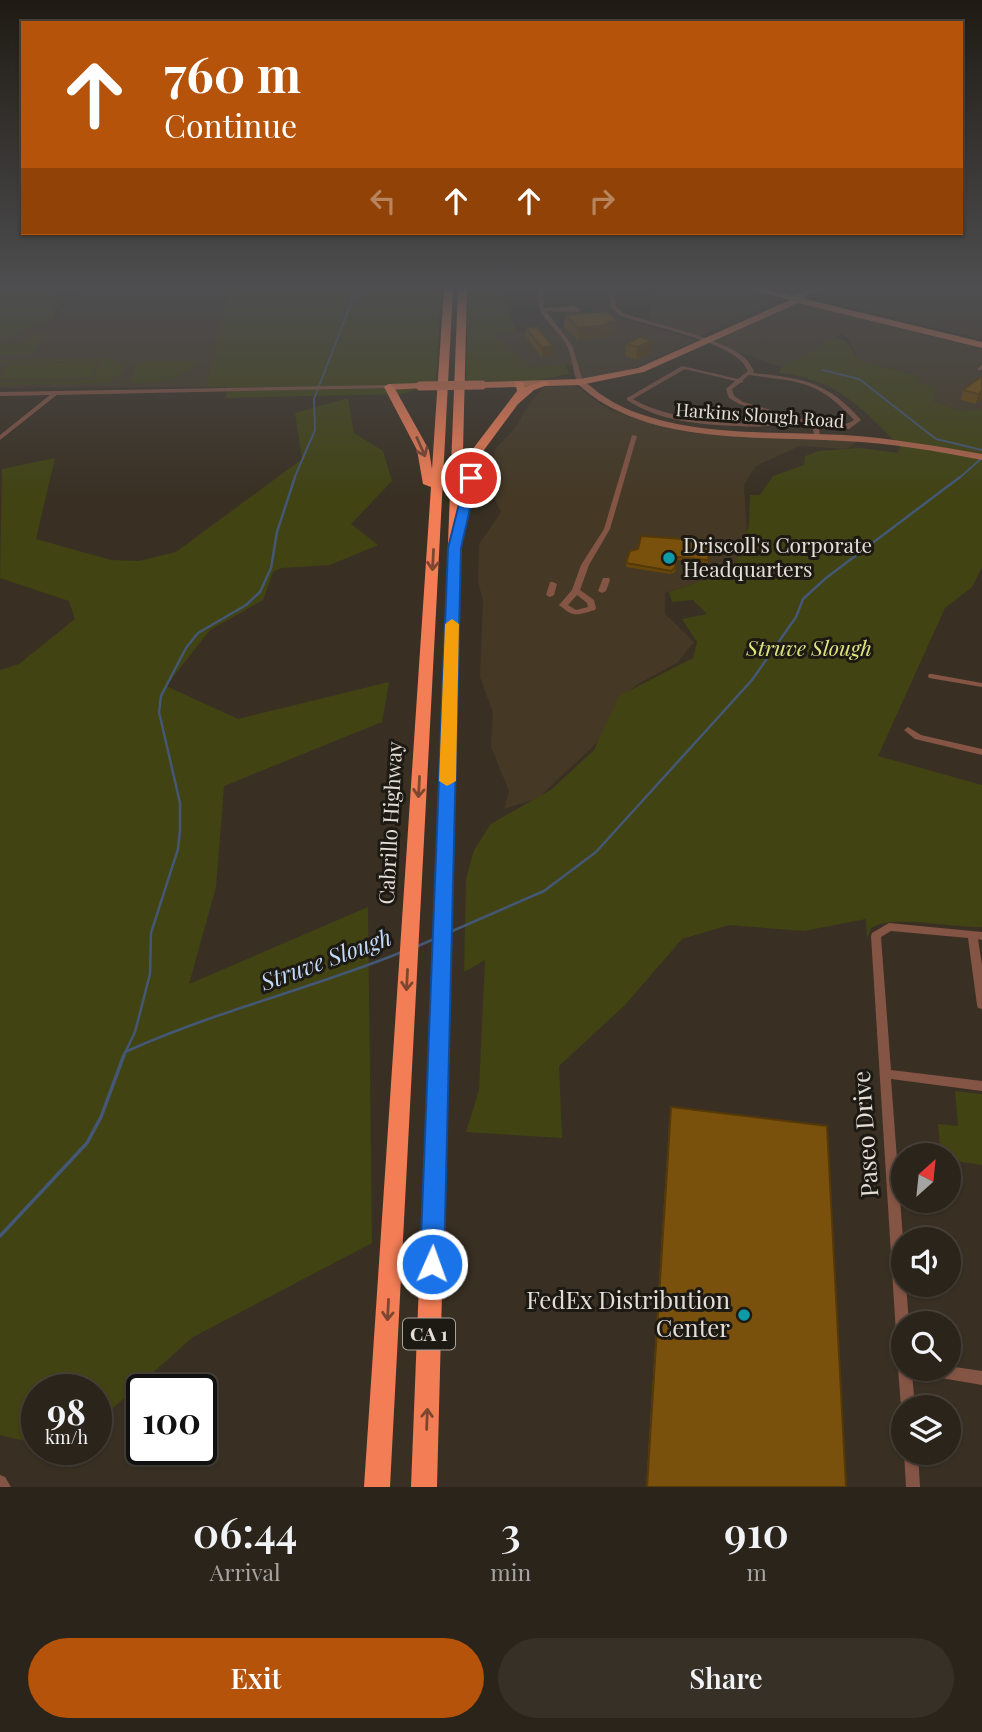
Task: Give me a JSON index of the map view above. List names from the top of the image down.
{
  "streets": {
    "highway": ["Cabrillo Highway", "CA 1"],
    "main road": ["Harkins Slough Road"],
    "street": ["Paseo Drive"]
  },
  "water": ["Struve Slough"],
  "parks": ["Struve Slough"],
  "places": ["Driscoll's Corporate Headquarters", "FedEx Distribution Center"],
  "north": "top right",
  "page": {
    "turn": ["760 m", "Continue"],
    "speed": "98 km/h",
    "limit": "100",
    "eta": [
      "06:44",
      "Arrival",
      "3",
      "min",
      "910",
      "m"
    ],
    "buttons": ["Exit", "Share"]
  }
}
